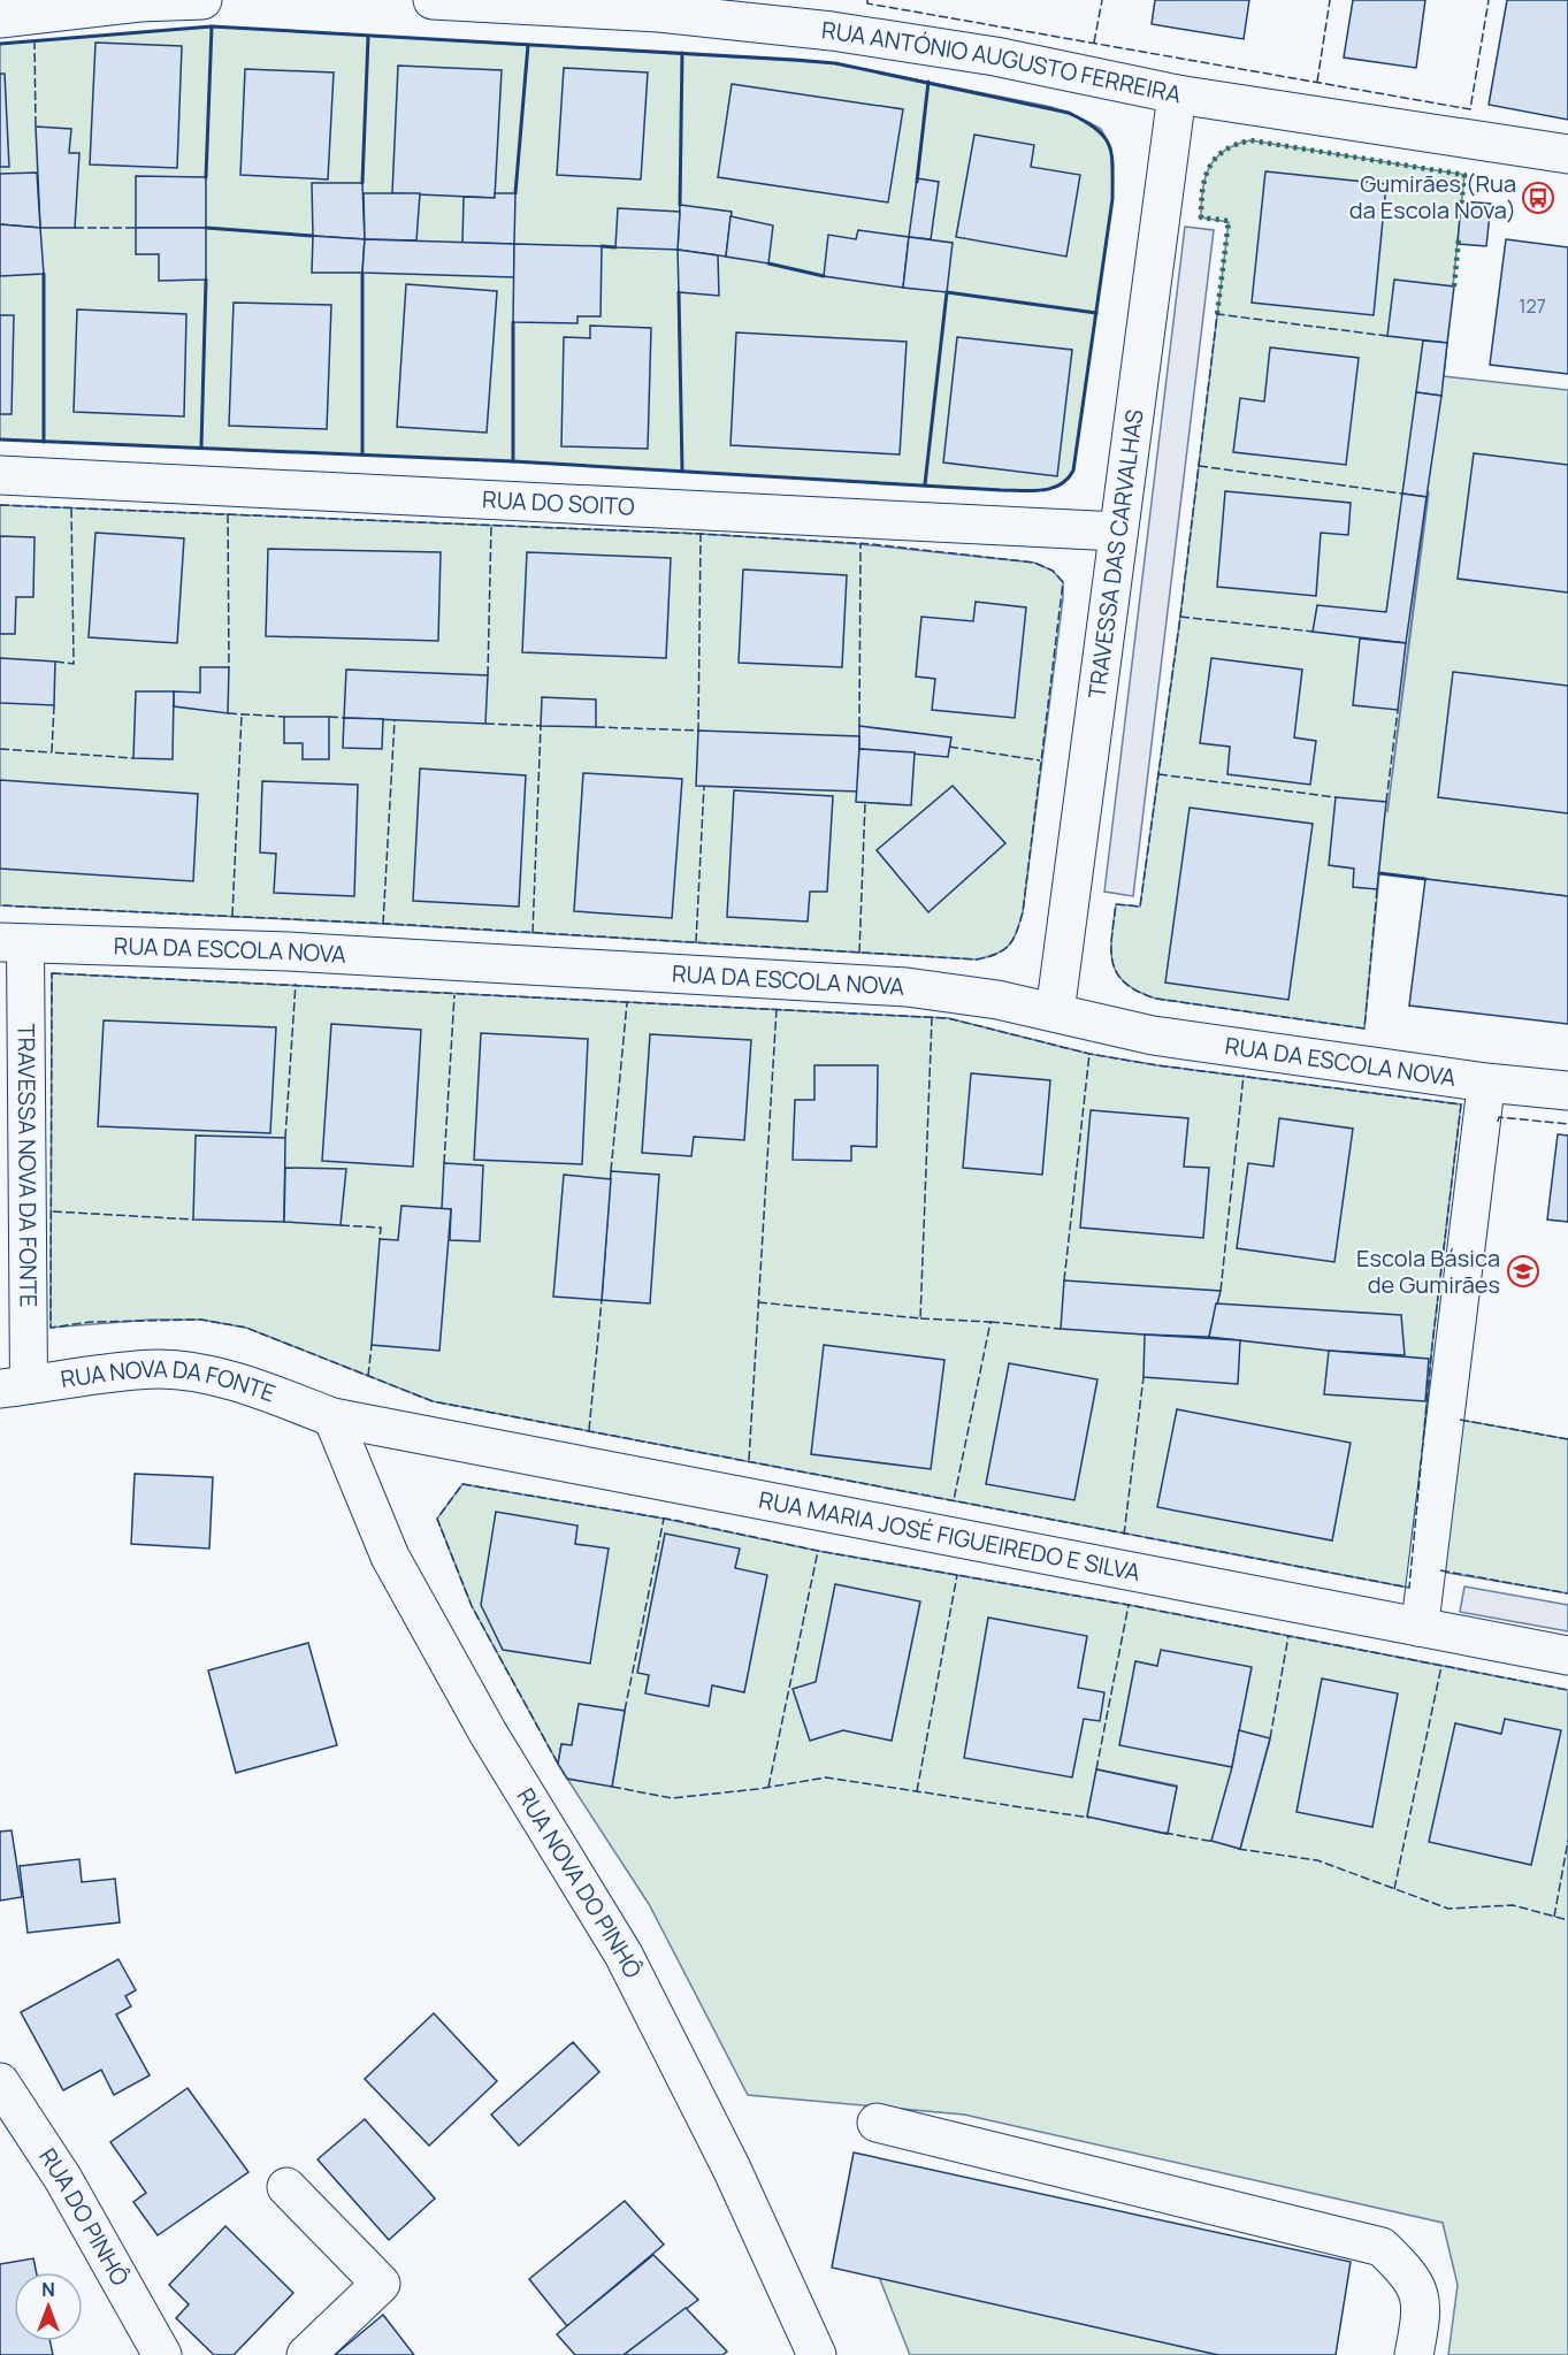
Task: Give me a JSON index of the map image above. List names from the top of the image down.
{
  "streets": {
    "street": [
      "RUA ANTÓNIO AUGUSTO FERREIRA",
      "RUA DO SOITO",
      "TRAVESSA DAS CARVALHAS",
      "RUA DA ESCOLA NOVA",
      "TRAVESSA NOVA DA FONTE",
      "RUA NOVA DA FONTE",
      "RUA MARIA JOSÉ FIGUEIREDO E SILVA",
      "RUA NOVA DO PINHÔ",
      "RUA DO PINHÔ"
    ]
  },
  "crossings": [
    ["RUA ANTÓNIO AUGUSTO FERREIRA", "TRAVESSA DAS CARVALHAS"],
    ["RUA DO SOITO", "TRAVESSA DAS CARVALHAS"],
    ["TRAVESSA DAS CARVALHAS", "RUA DA ESCOLA NOVA"],
    ["RUA DA ESCOLA NOVA", "TRAVESSA NOVA DA FONTE"],
    ["TRAVESSA NOVA DA FONTE", "RUA NOVA DA FONTE"],
    ["RUA NOVA DA FONTE", "RUA MARIA JOSÉ FIGUEIREDO E SILVA"],
    ["RUA NOVA DA FONTE", "RUA NOVA DO PINHÔ"],
    ["RUA MARIA JOSÉ FIGUEIREDO E SILVA", "RUA NOVA DO PINHÔ"]
  ],
  "places": {
    "bus stop": ["Gumirães (Rua da Escola Nova)"],
    "school or university": ["Escola Básica de Gumirães"]
  },
  "house_numbers": ["127"],
  "north": "top"
}
